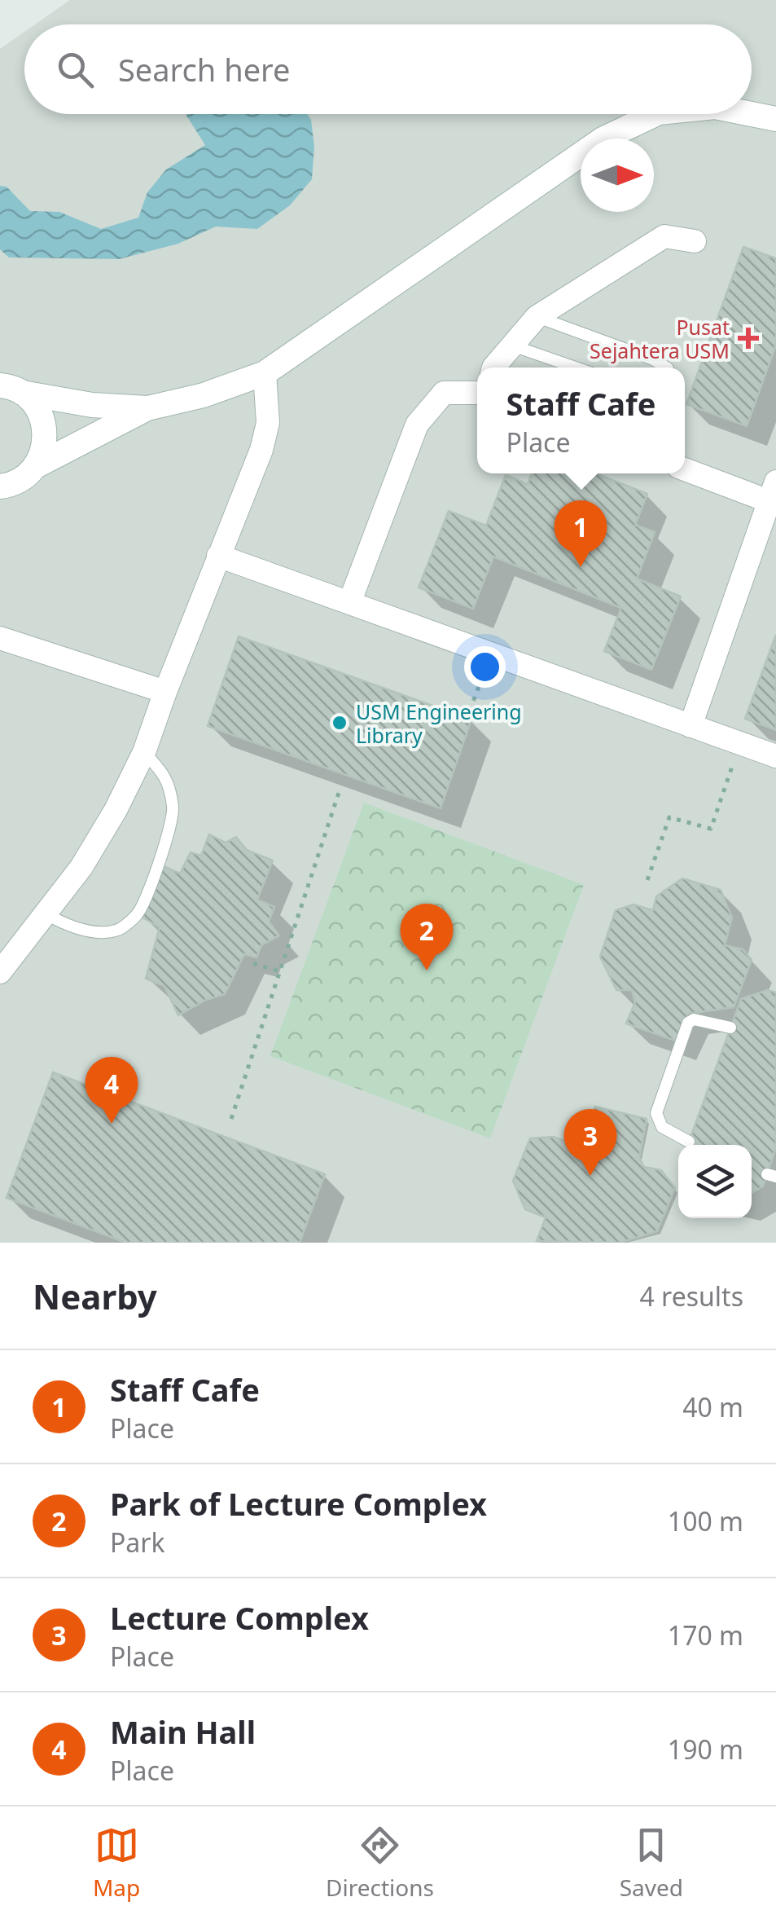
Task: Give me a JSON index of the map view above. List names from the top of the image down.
{
  "places": {
    "health": ["Pusat Sejahtera USM"],
    "other": ["USM Engineering Library"]
  },
  "north": "right",
  "page": {
    "search": "Search here",
    "popup": ["Staff Cafe", "Place"],
    "pins": [
      "1",
      "2",
      "4",
      "3"
    ],
    "heading": ["Nearby", "4 results"],
    "list": [
      {
        "mark": "1",
        "name": "Staff Cafe",
        "note": "Place",
        "value": "40 m"
      },
      {
        "mark": "2",
        "name": "Park of Lecture Complex",
        "note": "Park",
        "value": "100 m"
      },
      {
        "mark": "3",
        "name": "Lecture Complex",
        "note": "Place",
        "value": "170 m"
      },
      {
        "mark": "4",
        "name": "Main Hall",
        "note": "Place",
        "value": "190 m"
      }
    ],
    "nav": ["Map", "Directions", "Saved"]
  }
}
